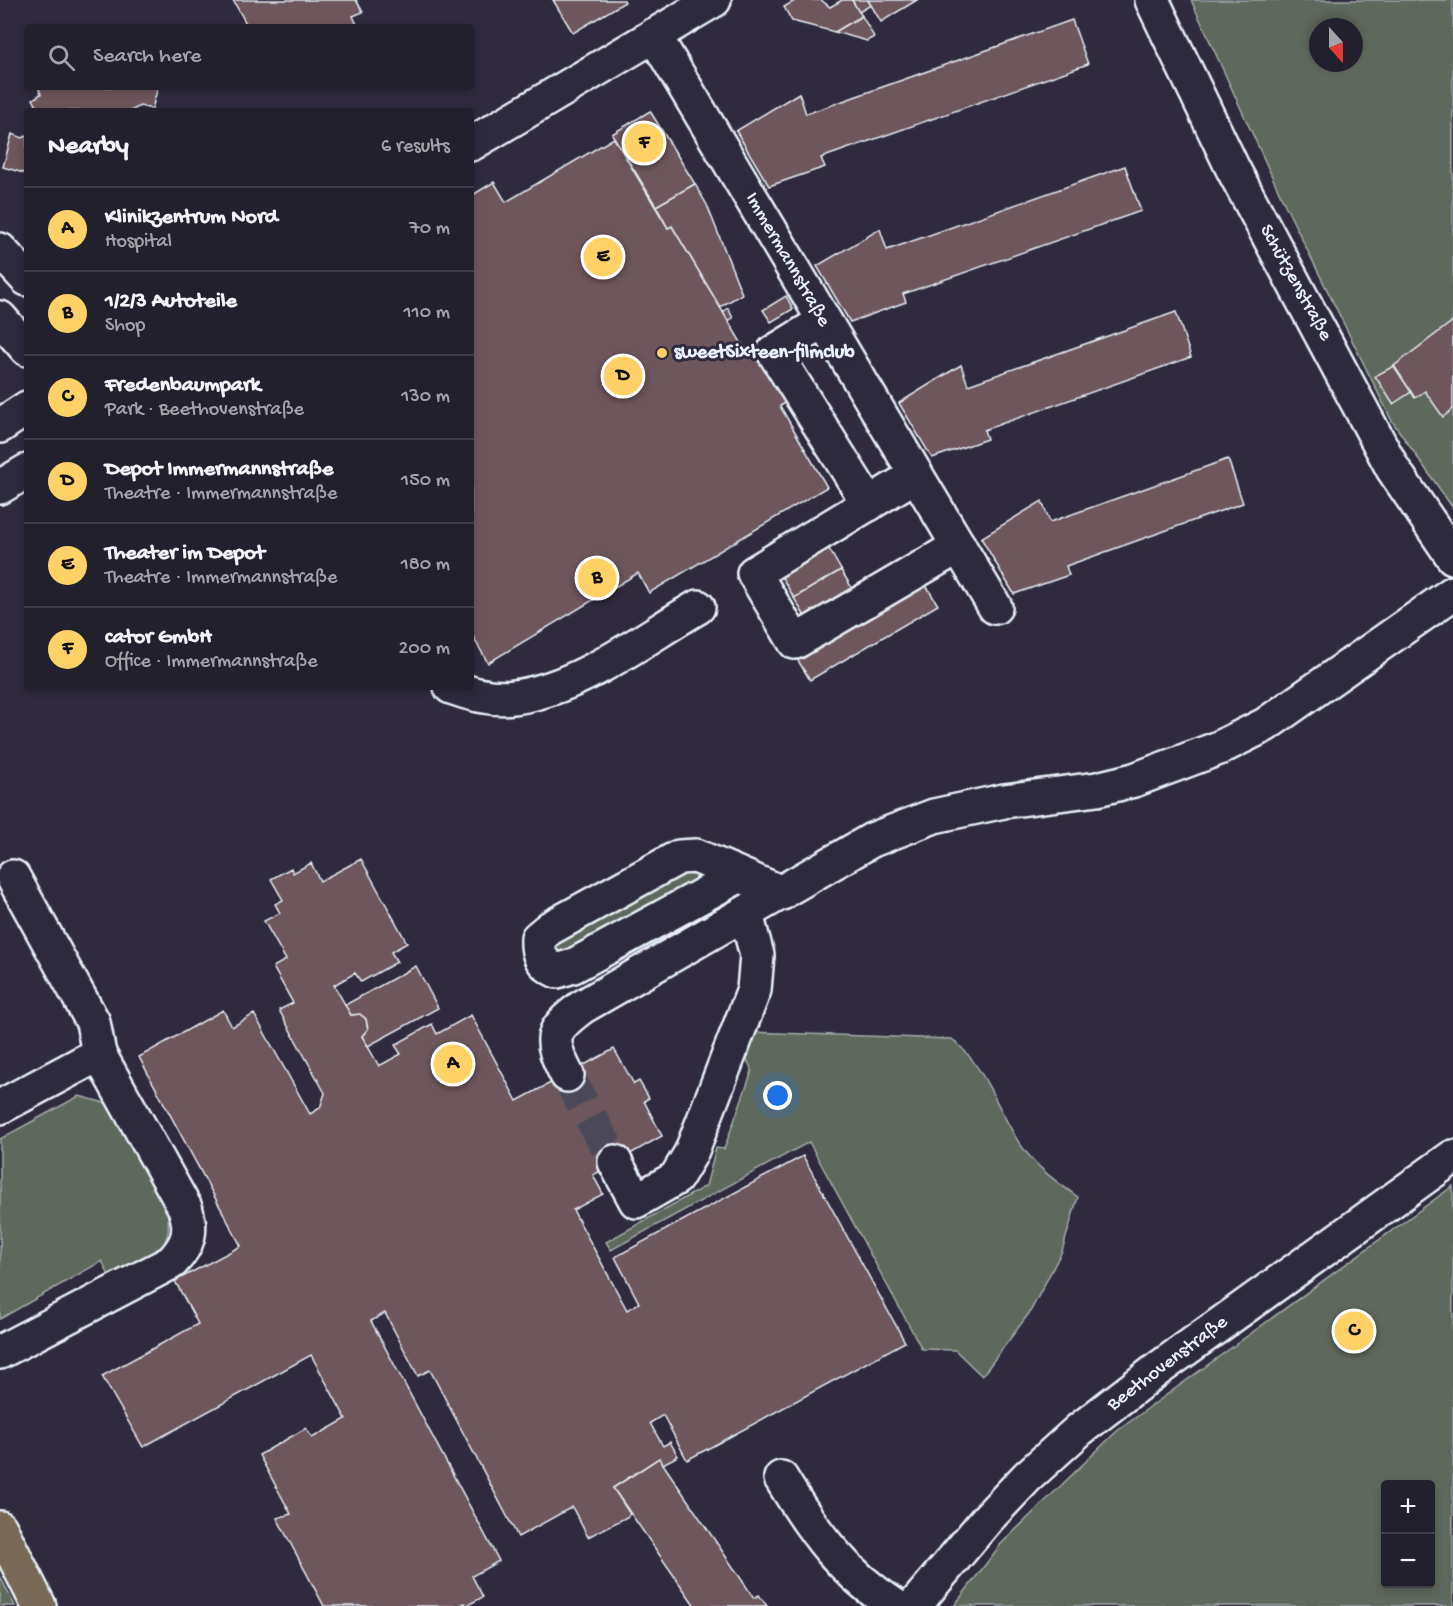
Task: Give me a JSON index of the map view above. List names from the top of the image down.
{
  "streets": {
    "street": ["Immermannstraße", "Schützenstraße", "Beethovenstraße"]
  },
  "places": ["sweetSixteen-filmclub"],
  "north": "bottom",
  "page": {
    "search": "Search here",
    "heading": ["Nearby", "6 results"],
    "pins": [
      "F",
      "E",
      "D",
      "B",
      "A",
      "C"
    ],
    "list": [
      {
        "mark": "A",
        "name": "Klinikzentrum Nord",
        "note": "Hospital",
        "value": "70 m"
      },
      {
        "mark": "B",
        "name": "1/2/3 Autoteile",
        "note": "Shop",
        "value": "110 m"
      },
      {
        "mark": "C",
        "name": "Fredenbaumpark",
        "note": "Park · Beethovenstraße",
        "value": "130 m"
      },
      {
        "mark": "D",
        "name": "Depot Immermannstraße",
        "note": "Theatre · Immermannstraße",
        "value": "150 m"
      },
      {
        "mark": "E",
        "name": "Theater im Depot",
        "note": "Theatre · Immermannstraße",
        "value": "180 m"
      },
      {
        "mark": "F",
        "name": "cator GmbH",
        "note": "Office · Immermannstraße",
        "value": "200 m"
      }
    ],
    "map_buttons": ["+", "−"]
  }
}
